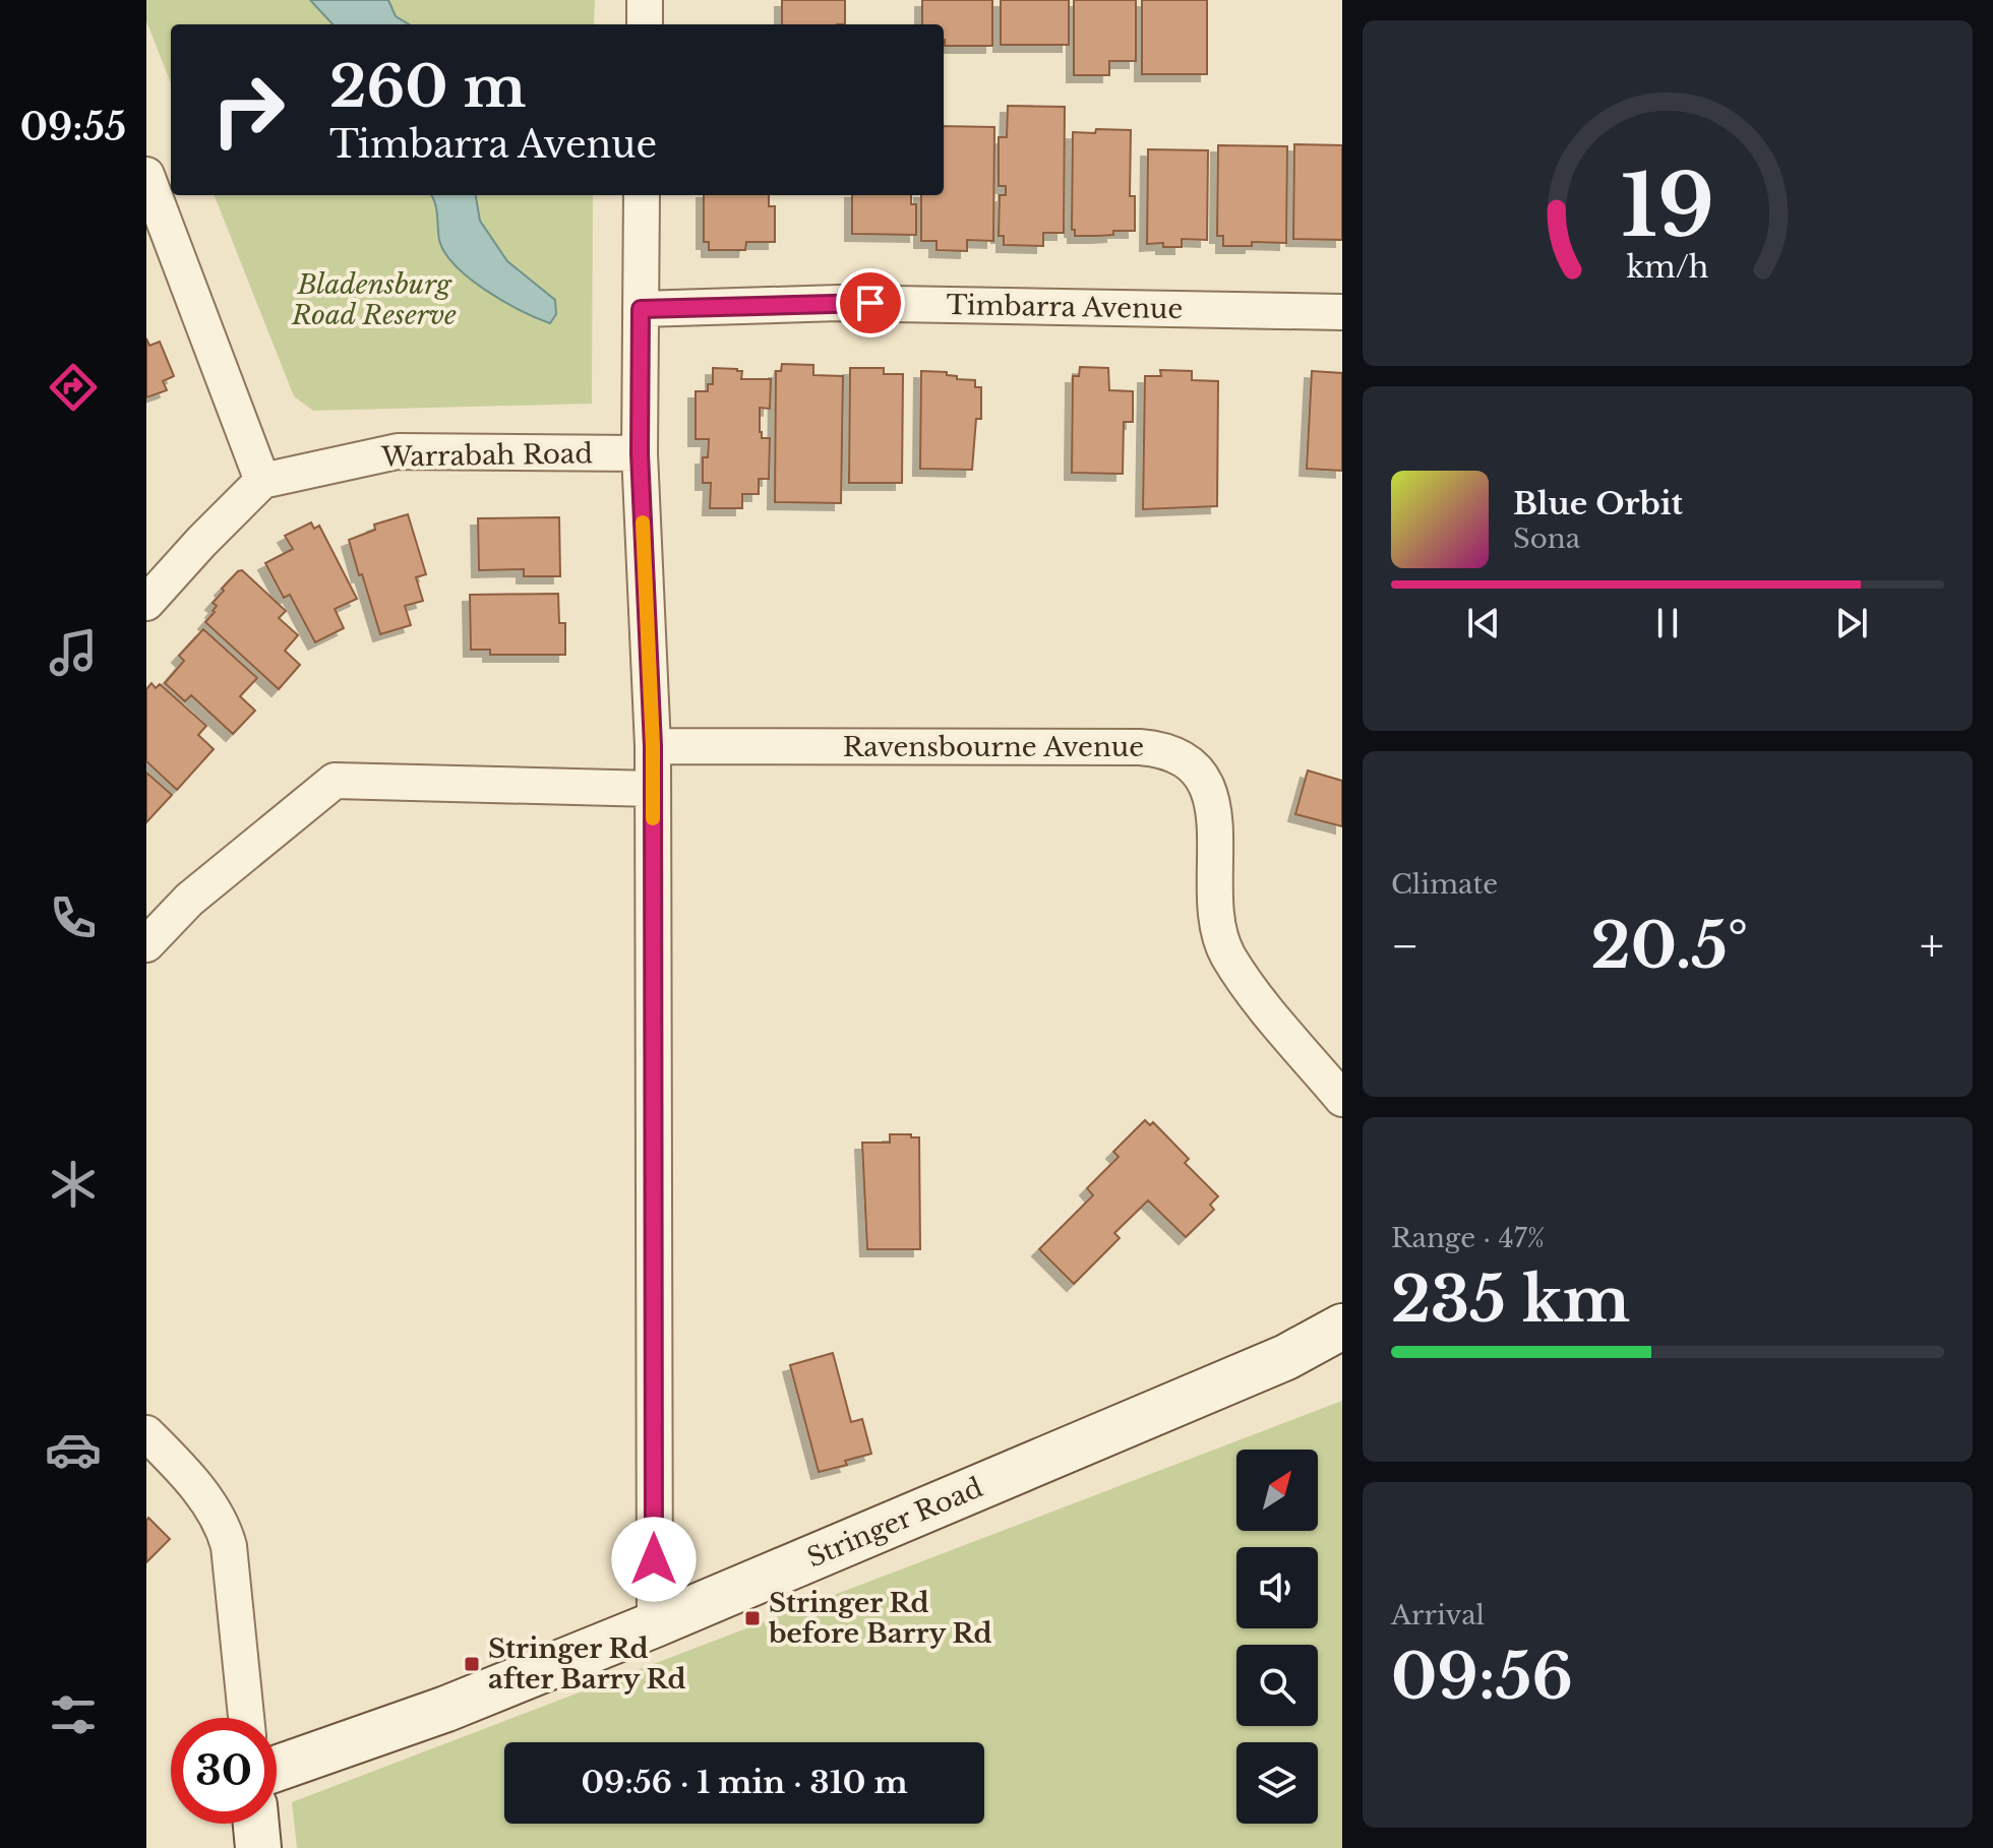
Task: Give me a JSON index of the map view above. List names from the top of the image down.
{
  "streets": {
    "street": [
      "Timbarra Avenue",
      "Warrabah Road",
      "Ravensbourne Avenue",
      "Stringer Road"
    ]
  },
  "parks": ["Bladensburg Road Reserve"],
  "places": {
    "transit": ["Stringer Rd before Barry Rd", "Stringer Rd after Barry Rd"]
  },
  "north": "top right",
  "page": {
    "tabs": "09:55",
    "turn": ["260 m", "Timbarra Avenue"],
    "song": ["Blue Orbit", "Sona"],
    "tile": [
      "Climate",
      ["Range · 47%", "235 km"],
      ["Arrival", "09:56"]
    ],
    "heat": ["−", "20.5°", "+"],
    "limit": "30",
    "trip": "09:56 · 1 min · 310 m",
    "gauge": ["19", "km/h"]
  }
}
